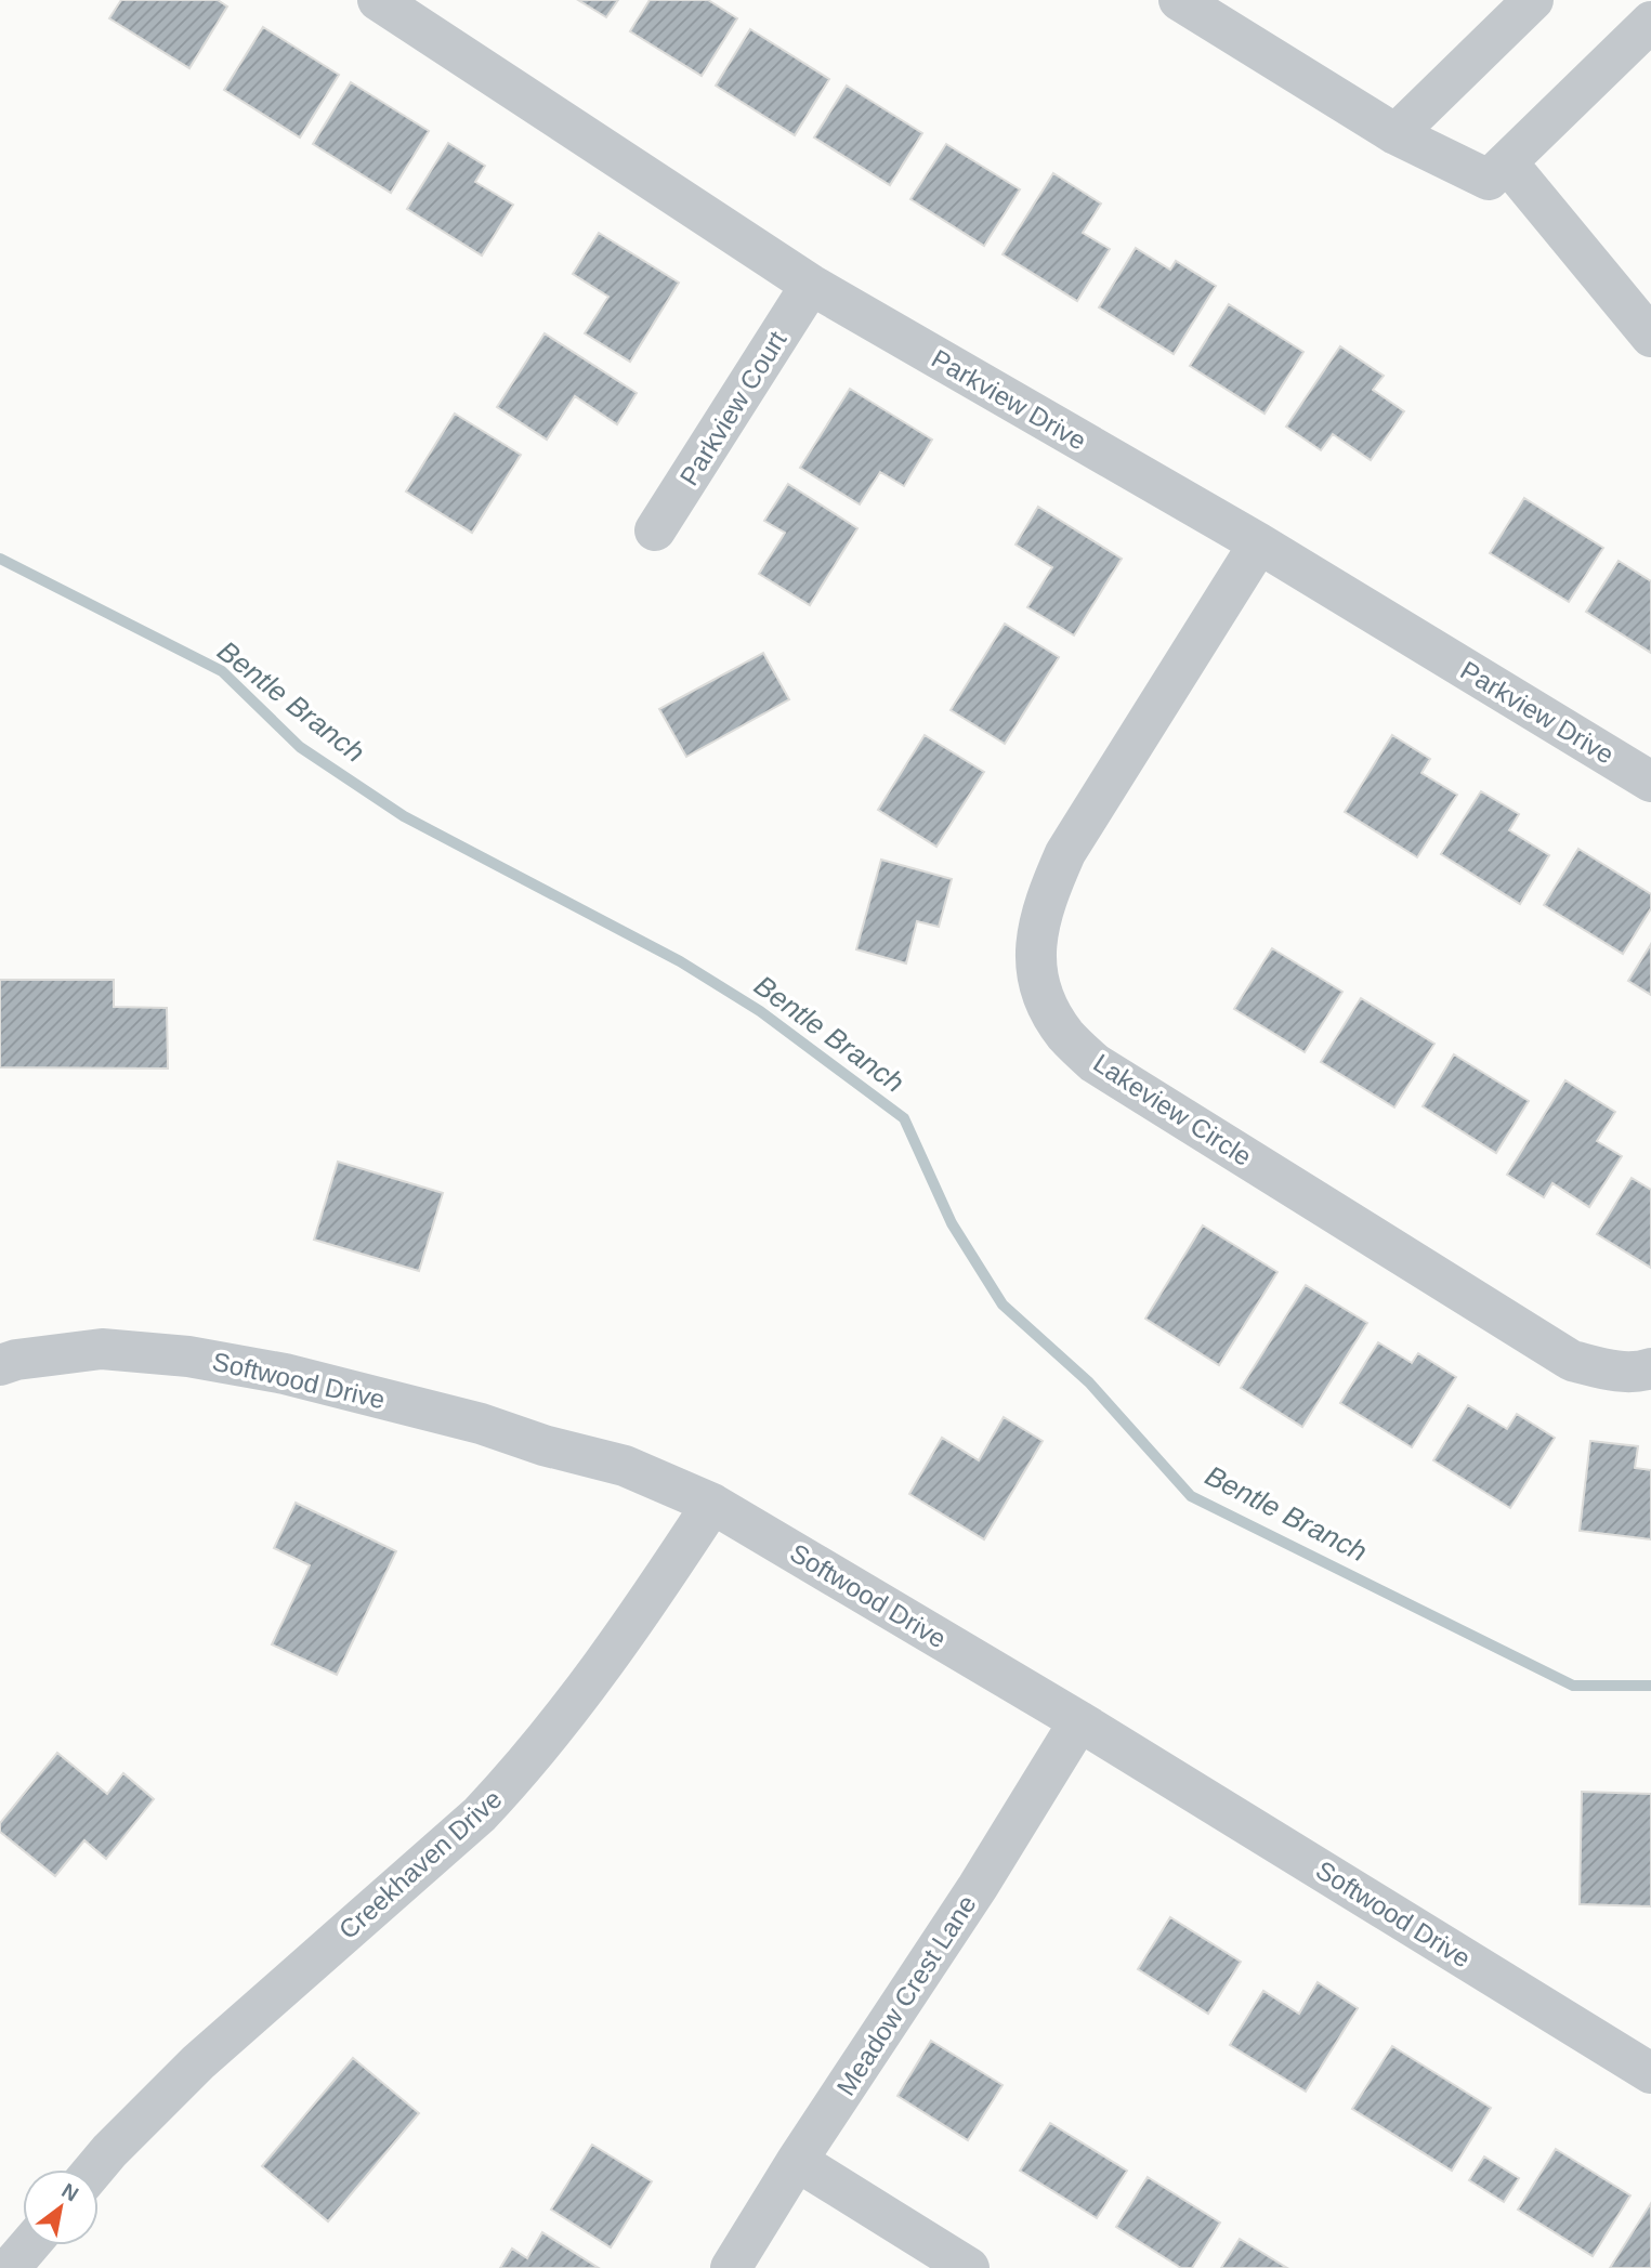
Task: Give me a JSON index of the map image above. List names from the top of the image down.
{
  "streets": {
    "street": [
      "Parkview Drive",
      "Parkview Court",
      "Lakeview Circle",
      "Softwood Drive",
      "Creekhaven Drive",
      "Meadow Crest Lane"
    ]
  },
  "crossings": [
    ["Parkview Drive", "Parkview Court"],
    ["Parkview Drive", "Lakeview Circle"],
    ["Softwood Drive", "Creekhaven Drive"],
    ["Softwood Drive", "Meadow Crest Lane"]
  ],
  "water": ["Bentle Branch"],
  "north": "top right"
}
